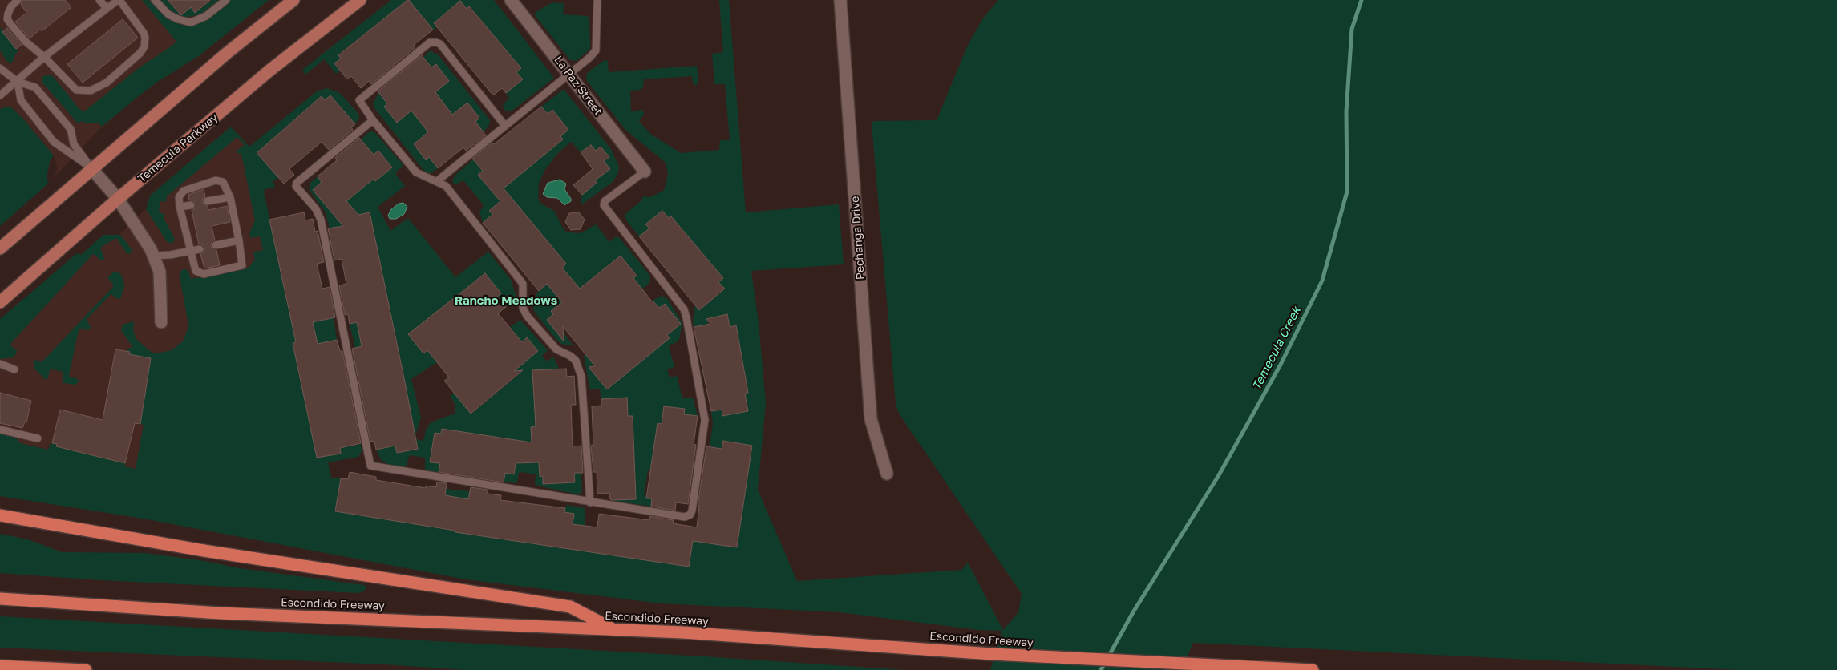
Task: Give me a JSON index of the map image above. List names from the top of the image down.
{
  "streets": {
    "highway": ["Escondido Freeway"],
    "main road": ["Temecula Parkway"],
    "street": ["La Paz Street", "Pechanga Drive"]
  },
  "districts": ["Rancho Meadows"],
  "water": ["Temecula Creek"]
}
